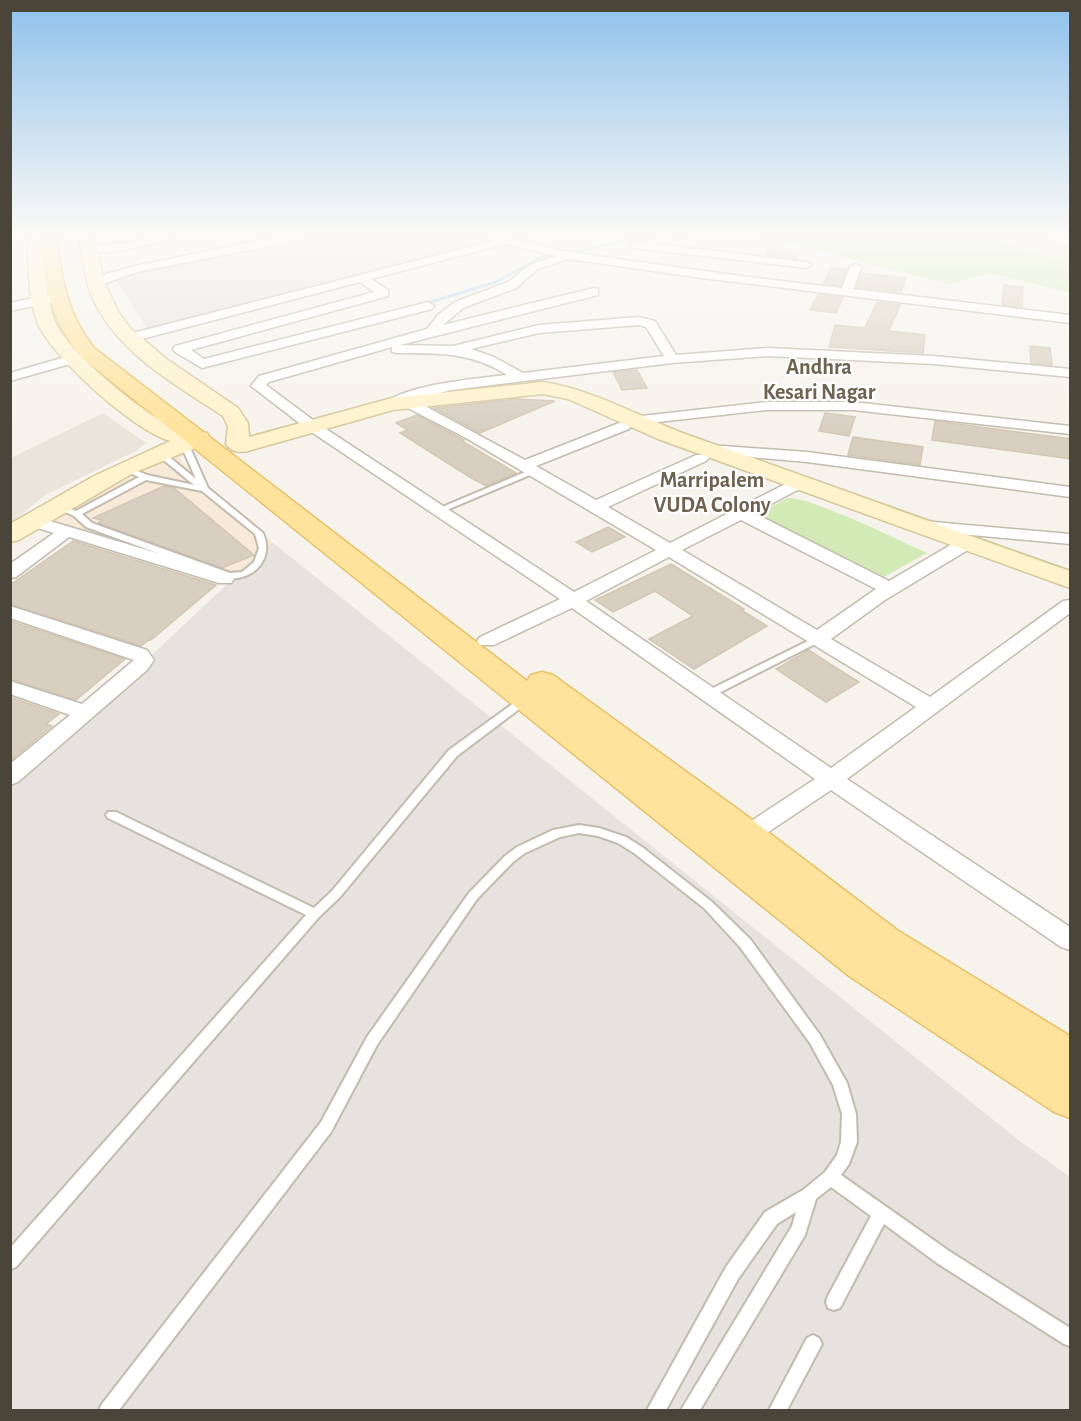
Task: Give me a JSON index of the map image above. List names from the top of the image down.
{
  "districts": ["Andhra Kesari Nagar", "Marripalem VUDA Colony"]
}
